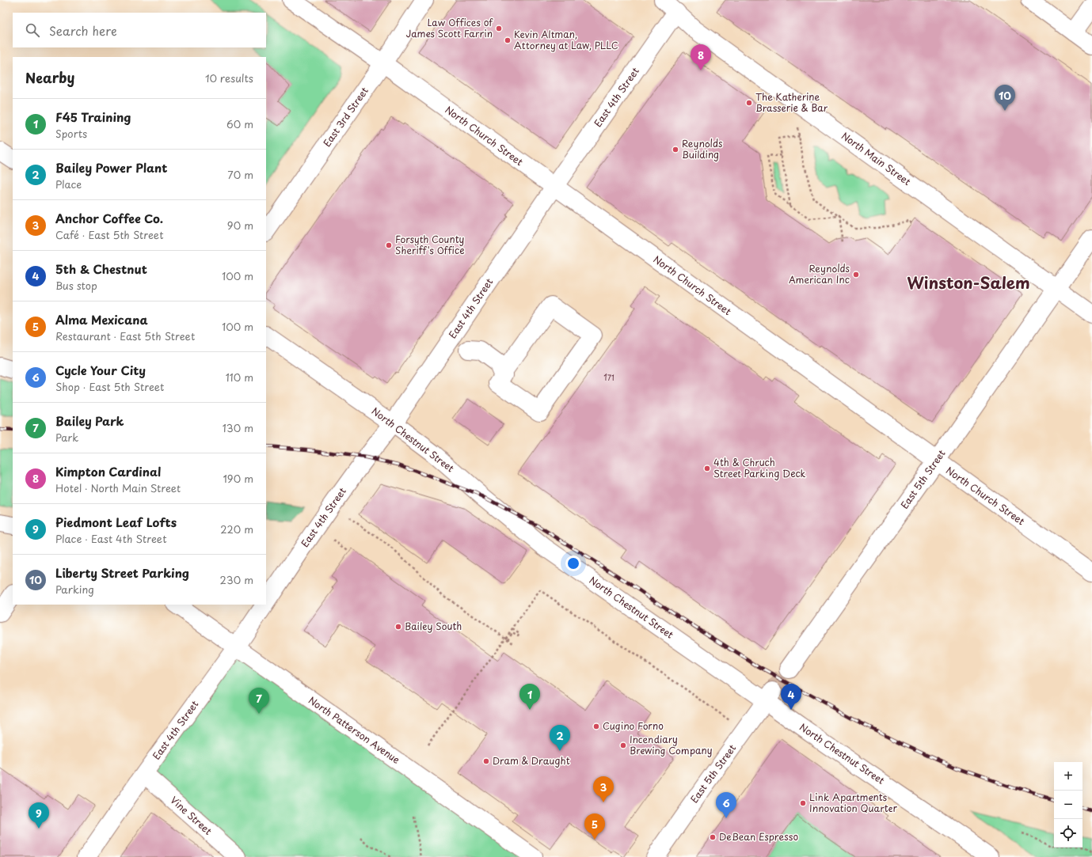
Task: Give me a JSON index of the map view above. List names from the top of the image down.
{
  "streets": {
    "street": [
      "East 4th Street",
      "East 3rd Street",
      "North Church Street",
      "North Main Street",
      "North Chestnut Street",
      "East 5th Street",
      "North Patterson Avenue",
      "Vine Street"
    ]
  },
  "crossings": [
    ["East 4th Street", "North Church Street"],
    ["East 4th Street", "North Main Street"],
    ["East 4th Street", "North Chestnut Street"],
    ["East 4th Street", "North Patterson Avenue"],
    ["East 4th Street", "Vine Street"],
    ["East 3rd Street", "North Church Street"],
    ["North Church Street", "East 5th Street"],
    ["North Main Street", "East 5th Street"],
    ["North Chestnut Street", "East 5th Street"]
  ],
  "districts": ["Winston-Salem"],
  "places": [
    "Law Offices of James Scott Farrin",
    "Kevin Altman, Attorney at Law, PLLC",
    "The Katherine Brasserie & Bar",
    "Reynolds Building",
    "Forsyth County Sheriff's Office",
    "Reynolds American Inc",
    "4th & Chruch Street Parking Deck",
    "Bailey South",
    "Cugino Forno",
    "Incendiary Brewing Company",
    "Dram & Draught",
    "Link Apartments Innovation Quarter",
    "DeBean Espresso"
  ],
  "house_numbers": ["171"],
  "page": {
    "search": "Search here",
    "pins": [
      "8",
      "10",
      "1",
      "4",
      "7",
      "2",
      "3",
      "6",
      "9",
      "5"
    ],
    "heading": ["Nearby", "10 results"],
    "list": [
      {
        "mark": "1",
        "name": "F45 Training",
        "note": "Sports",
        "value": "60 m"
      },
      {
        "mark": "2",
        "name": "Bailey Power Plant",
        "note": "Place",
        "value": "70 m"
      },
      {
        "mark": "3",
        "name": "Anchor Coffee Co.",
        "note": "Café · East 5th Street",
        "value": "90 m"
      },
      {
        "mark": "4",
        "name": "5th & Chestnut",
        "note": "Bus stop",
        "value": "100 m"
      },
      {
        "mark": "5",
        "name": "Alma Mexicana",
        "note": "Restaurant · East 5th Street",
        "value": "100 m"
      },
      {
        "mark": "6",
        "name": "Cycle Your City",
        "note": "Shop · East 5th Street",
        "value": "110 m"
      },
      {
        "mark": "7",
        "name": "Bailey Park",
        "note": "Park",
        "value": "130 m"
      },
      {
        "mark": "8",
        "name": "Kimpton Cardinal",
        "note": "Hotel · North Main Street",
        "value": "190 m"
      },
      {
        "mark": "9",
        "name": "Piedmont Leaf Lofts",
        "note": "Place · East 4th Street",
        "value": "220 m"
      },
      {
        "mark": "10",
        "name": "Liberty Street Parking",
        "note": "Parking",
        "value": "230 m"
      }
    ],
    "map_buttons": ["+", "−"]
  }
}
